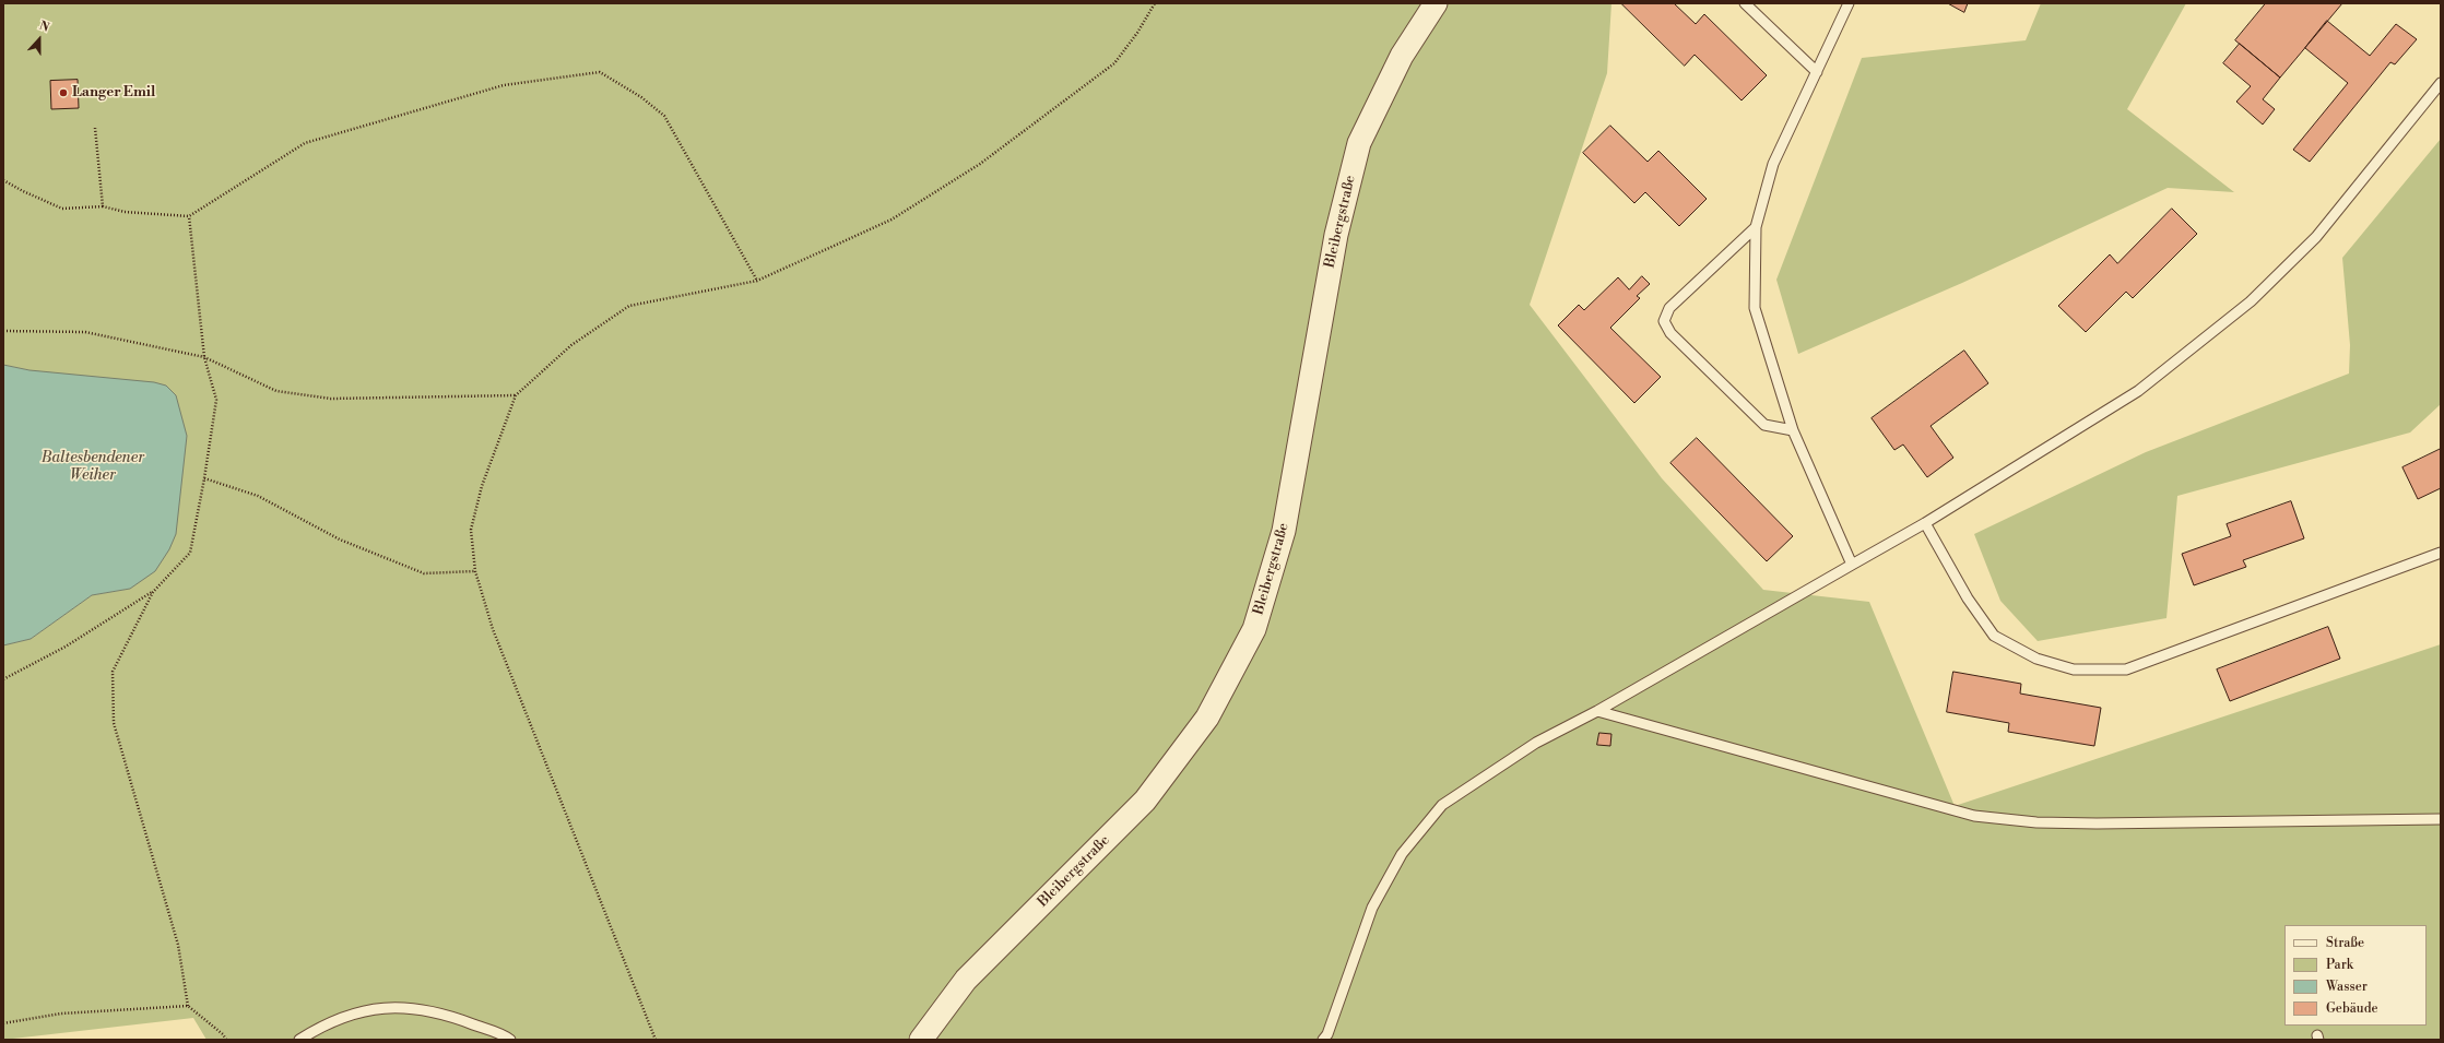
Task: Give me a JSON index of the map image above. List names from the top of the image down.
{
  "streets": {
    "street": ["Bleibergstraße"]
  },
  "water": ["Baltesbendener Weiher"],
  "places": ["Langer Emil"],
  "legend": [
    "Straße",
    "Park",
    "Wasser",
    "Gebäude"
  ],
  "north": "top"
}
